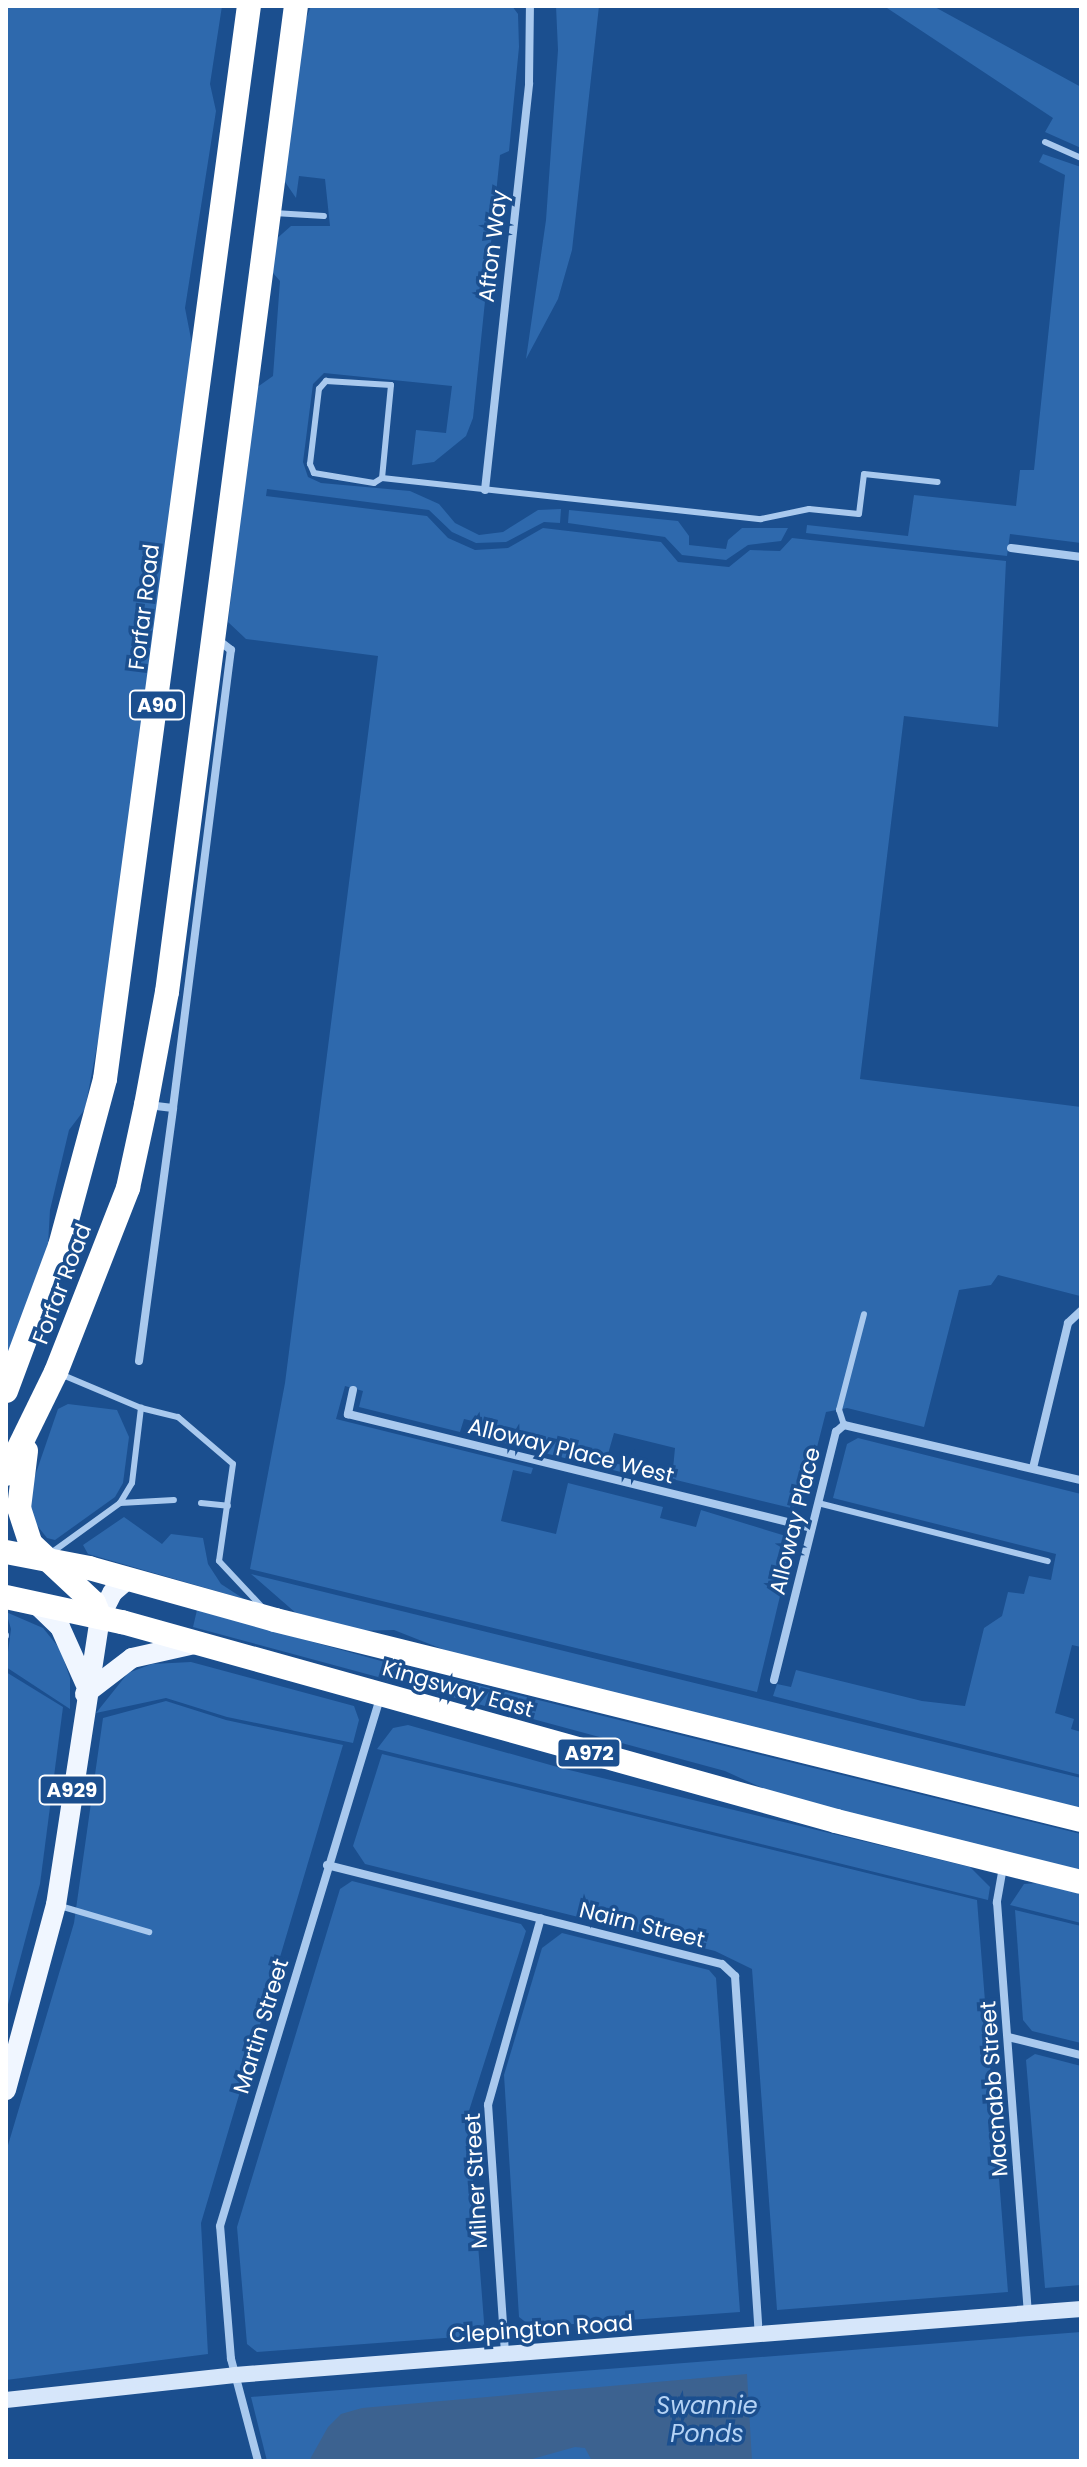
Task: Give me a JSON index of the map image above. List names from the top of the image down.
{
  "streets": {
    "highway": [
      "Forfar Road",
      "A90",
      "Kingsway East",
      "A972"
    ],
    "main road": ["A929"],
    "street": [
      "Afton Way",
      "Alloway Place West",
      "Alloway Place",
      "Nairn Street",
      "Martin Street",
      "Macnabb Street",
      "Milner Street",
      "Clepington Road"
    ]
  },
  "crossings": [
    ["Forfar Road", "A90"],
    ["A90", "Kingsway East"],
    ["Alloway Place West", "Alloway Place"],
    ["Kingsway East", "A929"],
    ["Kingsway East", "Martin Street"],
    ["Kingsway East", "Macnabb Street"],
    ["Nairn Street", "Martin Street"],
    ["Nairn Street", "Milner Street"],
    ["Nairn Street", "Clepington Road"],
    ["Martin Street", "Clepington Road"],
    ["Macnabb Street", "Clepington Road"],
    ["Milner Street", "Clepington Road"]
  ],
  "water": ["Swannie Ponds"]
}
